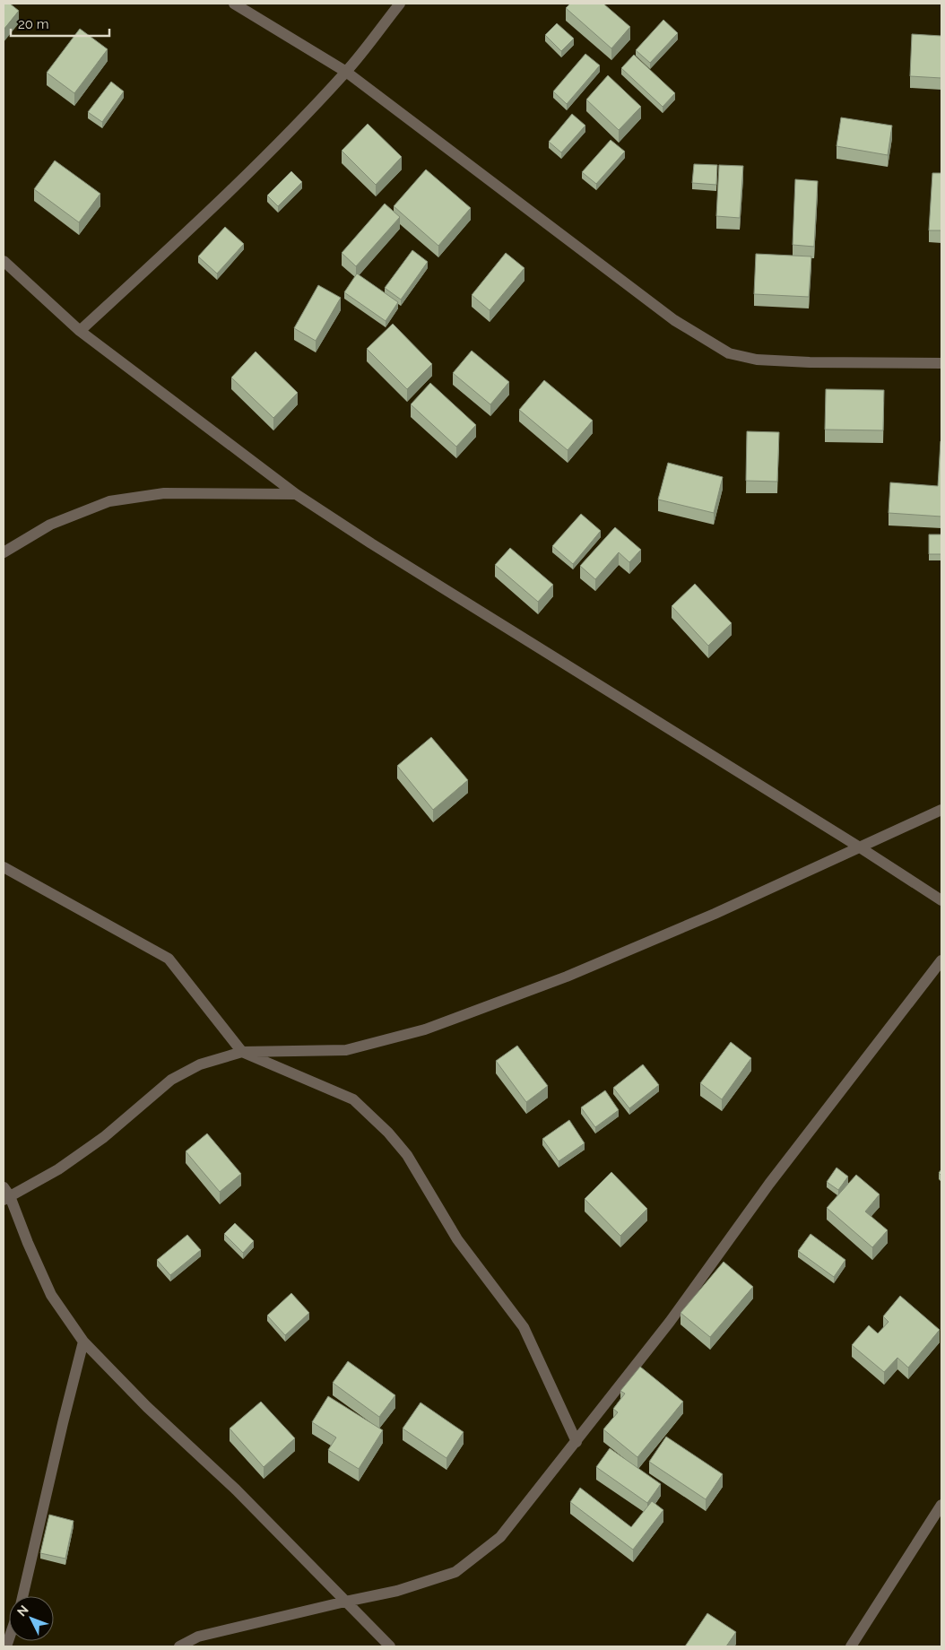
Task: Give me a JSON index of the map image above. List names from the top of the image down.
{
  "scale_bar": "20 m",
  "north": "top left"
}
